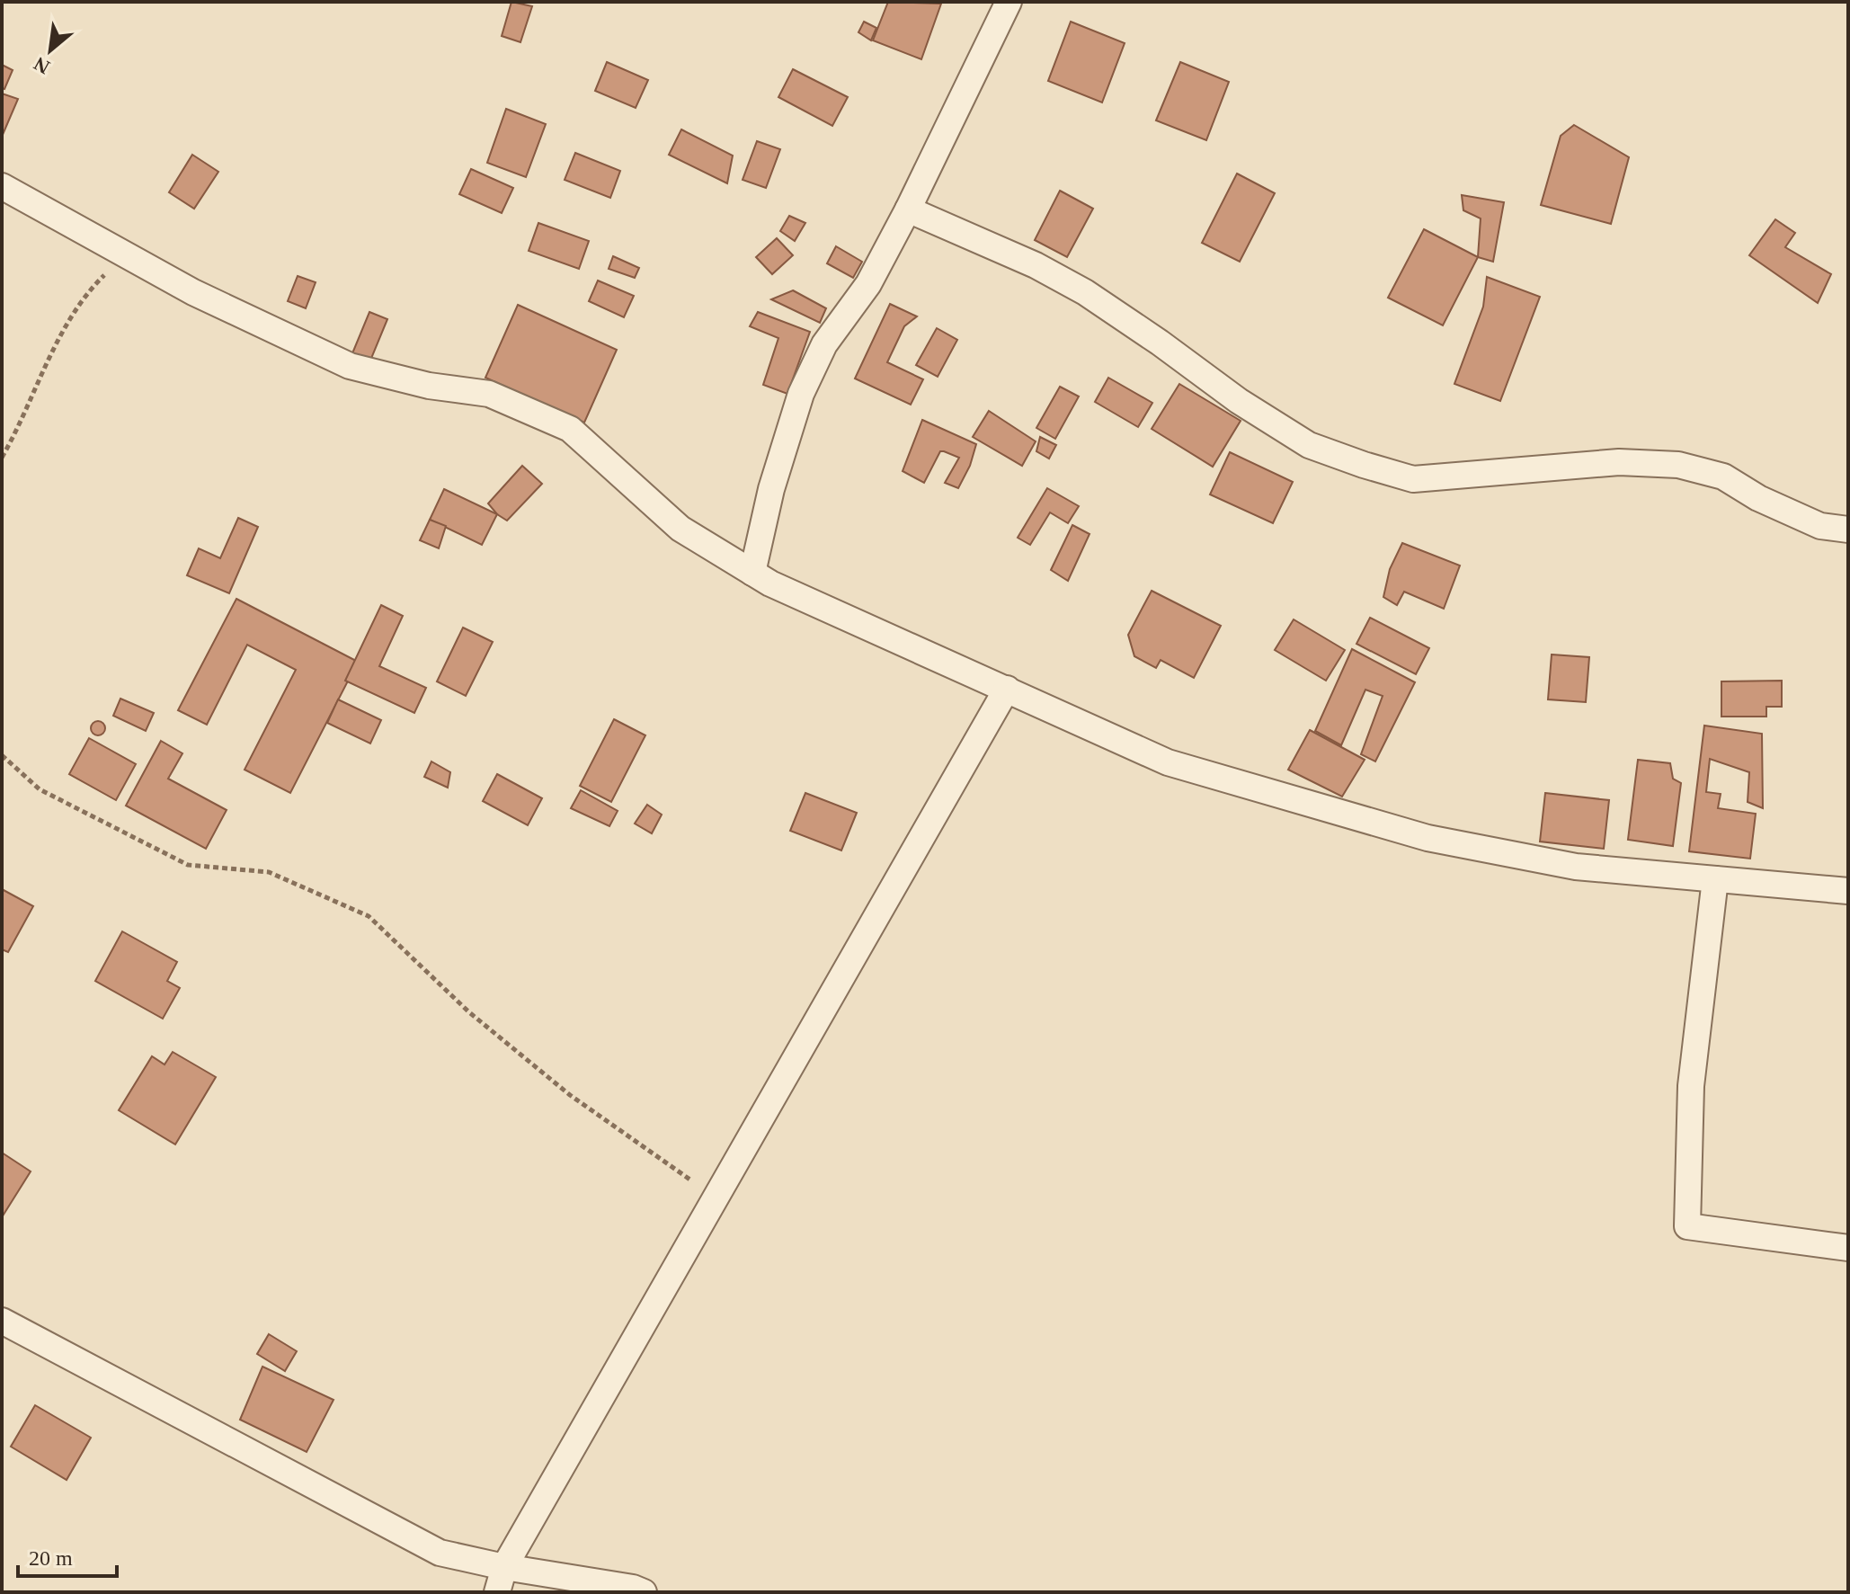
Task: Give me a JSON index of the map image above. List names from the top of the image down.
{
  "scale_bar": "20 m",
  "north": "bottom left"
}
